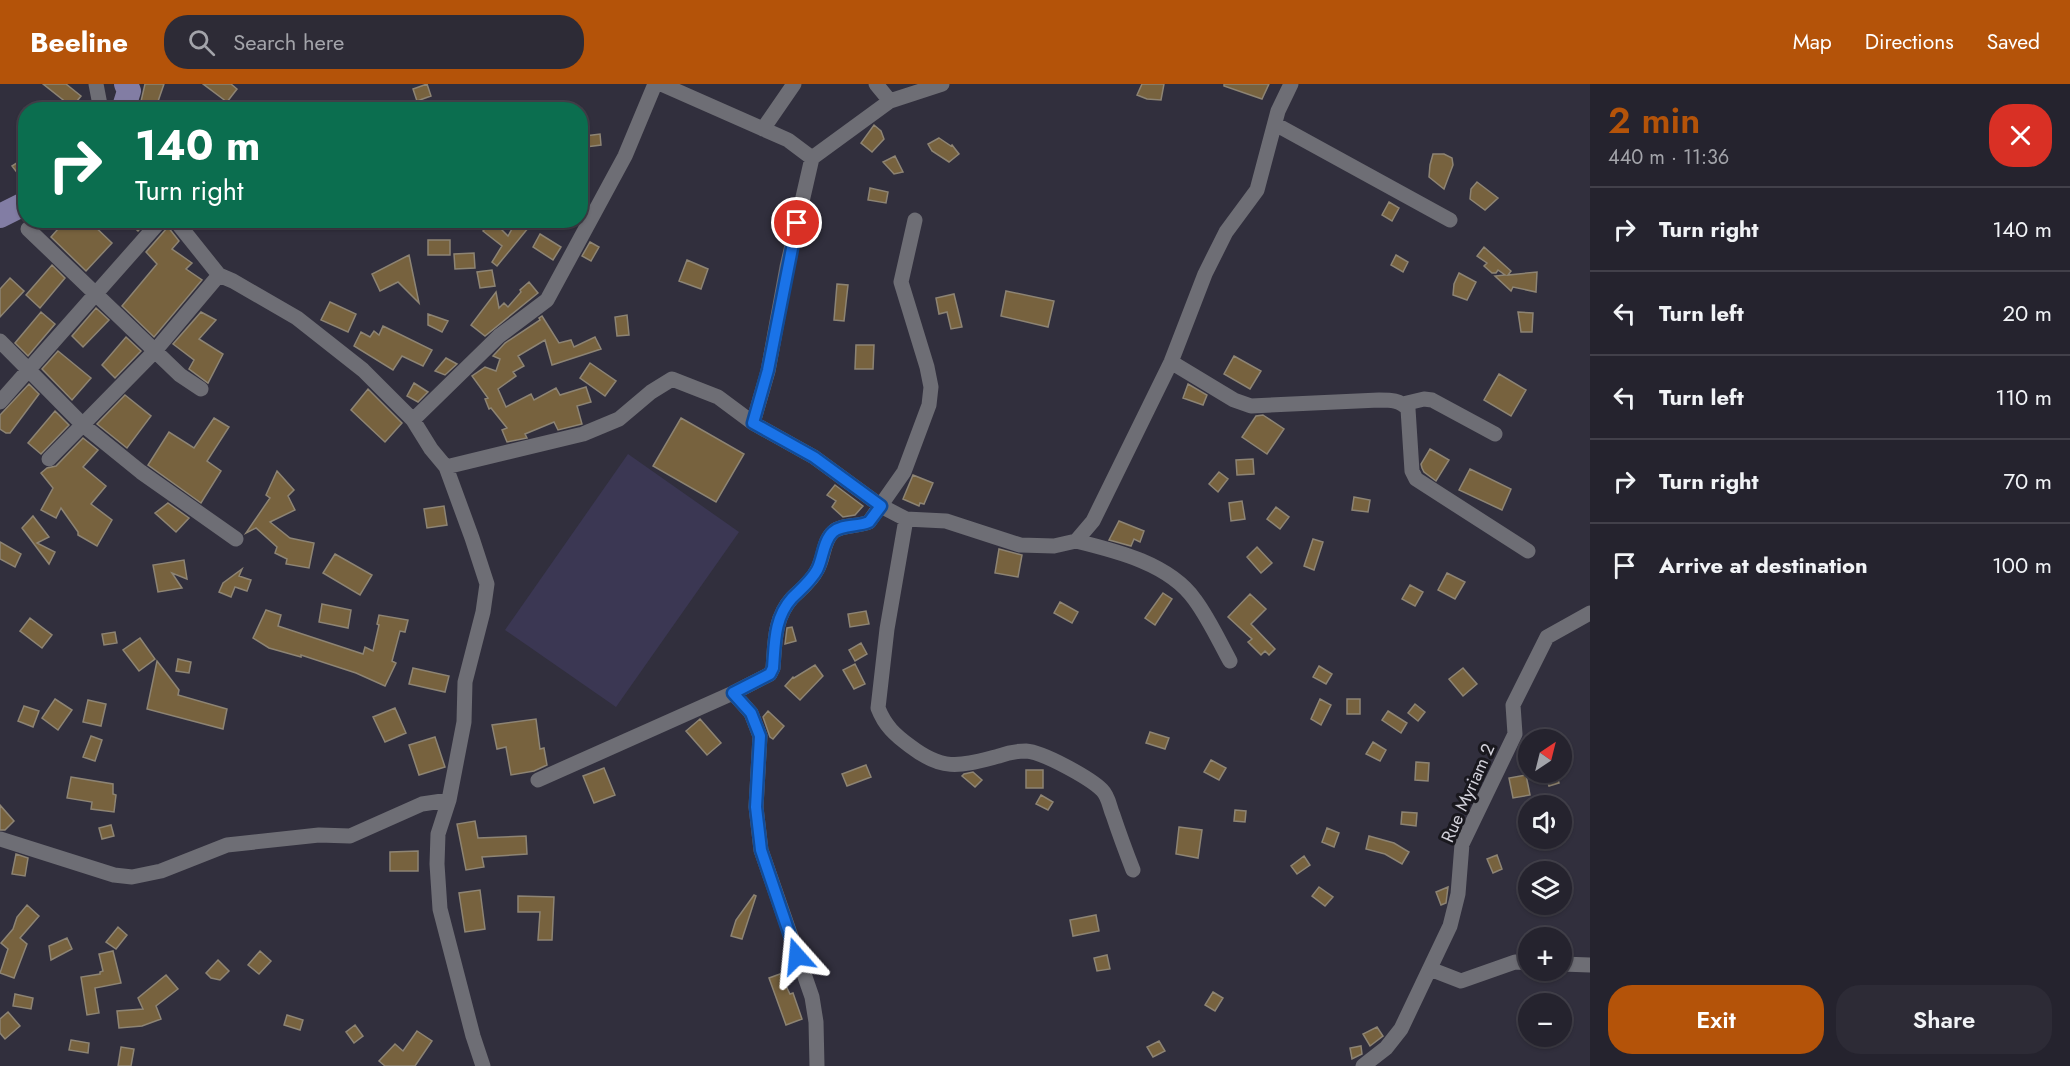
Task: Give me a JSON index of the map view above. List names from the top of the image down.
{
  "streets": {
    "street": ["Rue Myriam 2"]
  },
  "north": "top right",
  "page": {
    "header": "Beeline",
    "search": "Search here",
    "nav": ["Map", "Directions", "Saved"],
    "heading": ["2 min", "440 m · 11:36"],
    "turn": ["140 m", "Turn right"],
    "list": [
      {
        "name": "Turn right",
        "value": "140 m"
      },
      {
        "name": "Turn left",
        "value": "20 m"
      },
      {
        "name": "Turn left",
        "value": "110 m"
      },
      {
        "name": "Turn right",
        "value": "70 m"
      },
      {
        "name": "Arrive at destination",
        "value": "100 m"
      }
    ],
    "map_buttons": ["+", "−"],
    "buttons": ["Exit", "Share"]
  }
}
